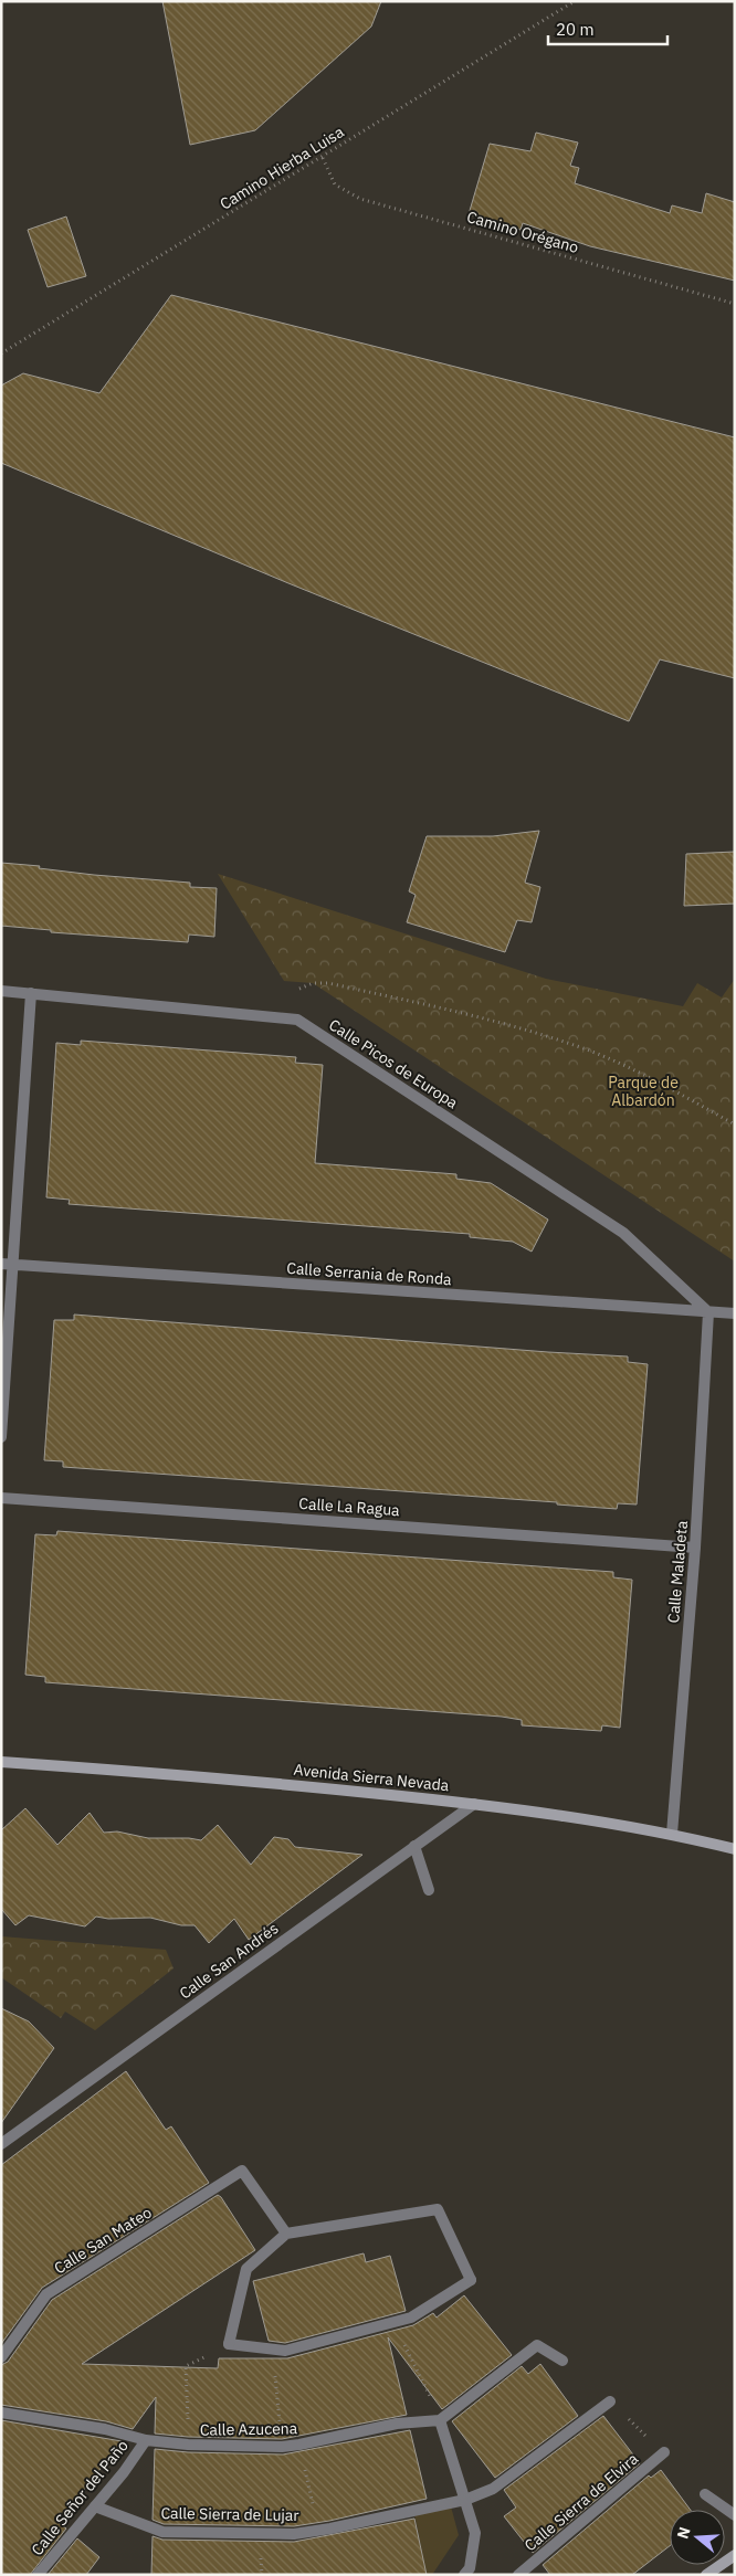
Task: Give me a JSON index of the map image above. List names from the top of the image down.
{
  "streets": {
    "main road": ["Avenida Sierra Nevada"],
    "street": [
      "Calle Picos de Europa",
      "Calle Serrania de Ronda",
      "Calle La Ragua",
      "Calle Maladeta",
      "Calle San Andrés",
      "Calle San Mateo",
      "Calle Azucena",
      "Calle Señor del Paño",
      "Calle Sierra de Elvira",
      "Calle Sierra de Lujar"
    ],
    "path": ["Camino Hierba Luisa", "Camino Orégano"]
  },
  "crossings": [
    ["Camino Hierba Luisa", "Camino Orégano"],
    ["Calle Picos de Europa", "Calle Serrania de Ronda"],
    ["Calle Picos de Europa", "Calle Maladeta"],
    ["Calle Serrania de Ronda", "Calle Maladeta"],
    ["Calle La Ragua", "Calle Maladeta"],
    ["Calle Maladeta", "Avenida Sierra Nevada"],
    ["Avenida Sierra Nevada", "Calle San Andrés"],
    ["Calle Azucena", "Calle Señor del Paño"],
    ["Calle Señor del Paño", "Calle Sierra de Lujar"]
  ],
  "parks": ["Parque de Albardón"],
  "scale_bar": "20 m",
  "north": "left"
}
